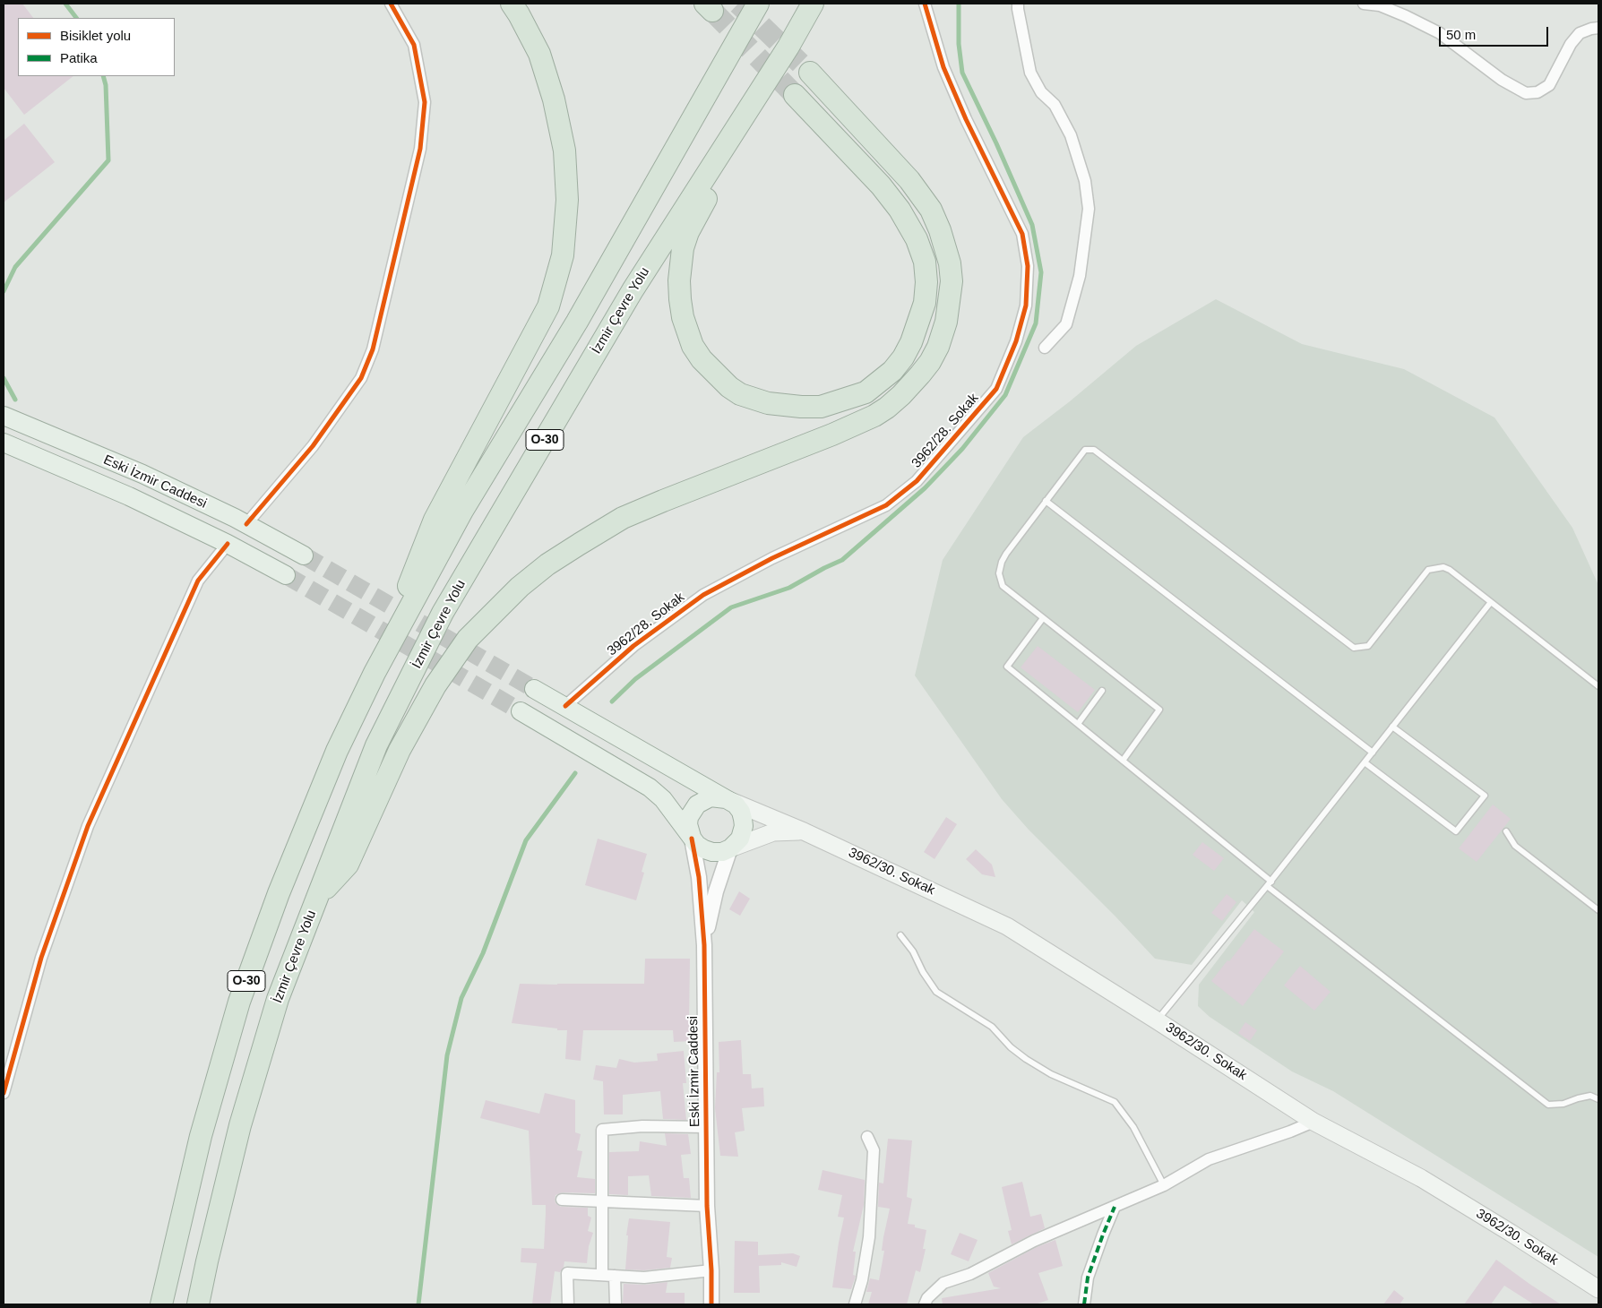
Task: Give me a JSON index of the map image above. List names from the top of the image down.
{
  "streets": {
    "highway": ["İzmir Çevre Yolu", "O-30"],
    "main road": ["Eski İzmir Caddesi", "3962/30. Sokak"],
    "street": ["3962/28. Sokak"]
  },
  "crossings": [
    ["Eski İzmir Caddesi", "3962/30. Sokak"]
  ],
  "legend": ["Bisiklet yolu", "Patika"],
  "scale_bar": "50 m"
}
